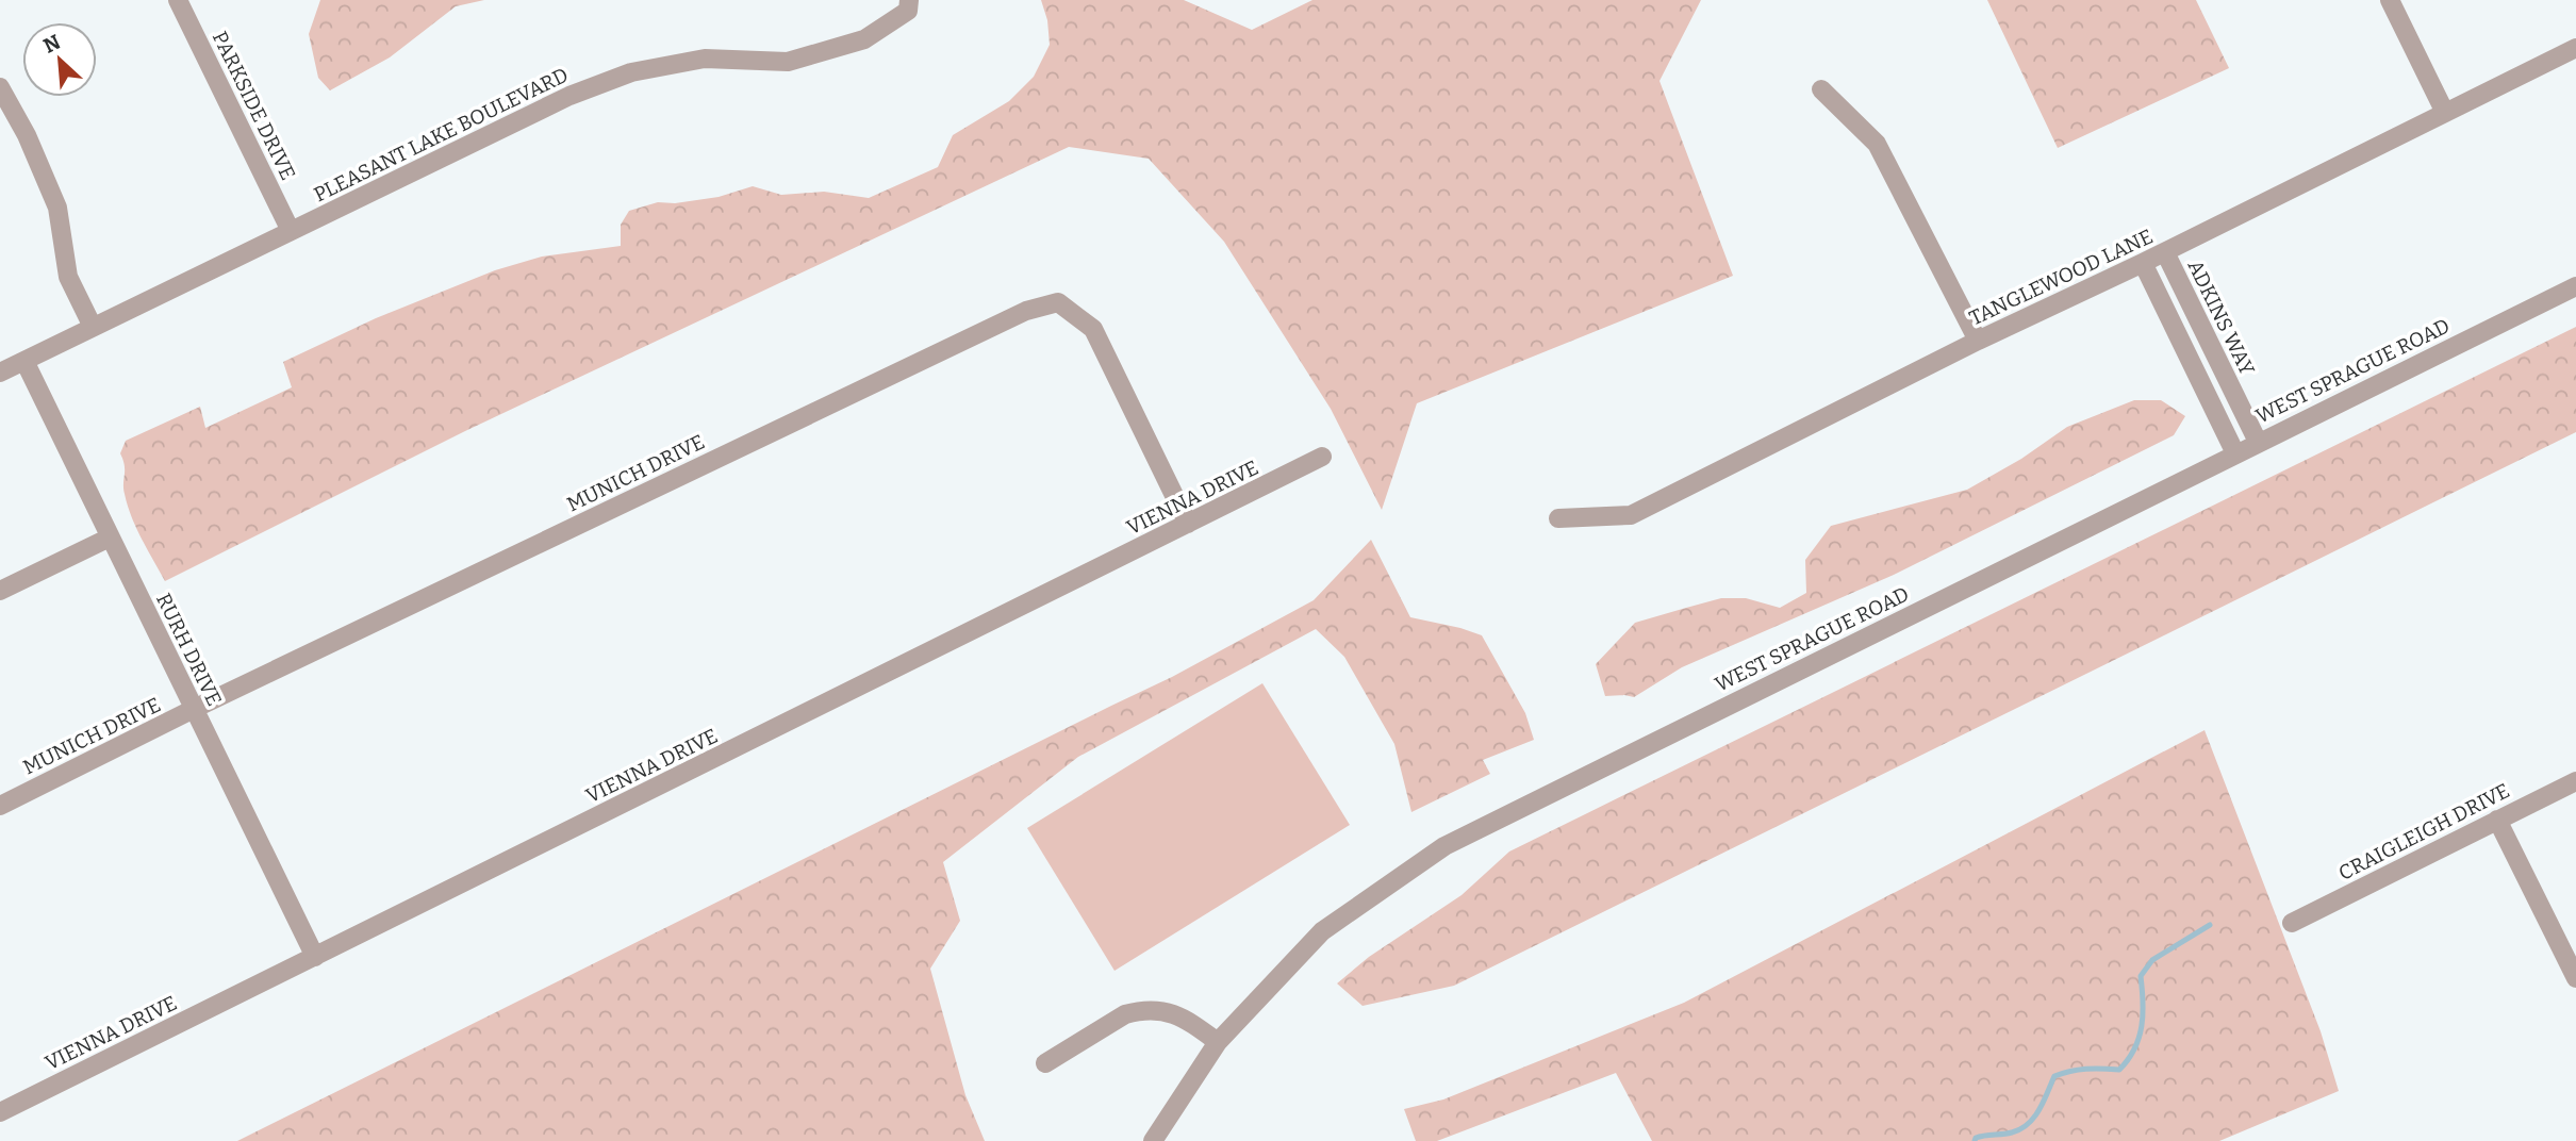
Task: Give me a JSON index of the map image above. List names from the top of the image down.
{
  "streets": {
    "street": [
      "PARKSIDE DRIVE",
      "PLEASANT LAKE BOULEVARD",
      "TANGLEWOOD LANE",
      "ADKINS WAY",
      "WEST SPRAGUE ROAD",
      "MUNICH DRIVE",
      "VIENNA DRIVE",
      "RURH DRIVE",
      "CRAIGLEIGH DRIVE"
    ]
  },
  "crossings": [
    ["PARKSIDE DRIVE", "PLEASANT LAKE BOULEVARD"],
    ["PLEASANT LAKE BOULEVARD", "RURH DRIVE"],
    ["TANGLEWOOD LANE", "ADKINS WAY"],
    ["ADKINS WAY", "WEST SPRAGUE ROAD"],
    ["MUNICH DRIVE", "VIENNA DRIVE"],
    ["MUNICH DRIVE", "RURH DRIVE"],
    ["VIENNA DRIVE", "RURH DRIVE"]
  ],
  "north": "top left"
}
